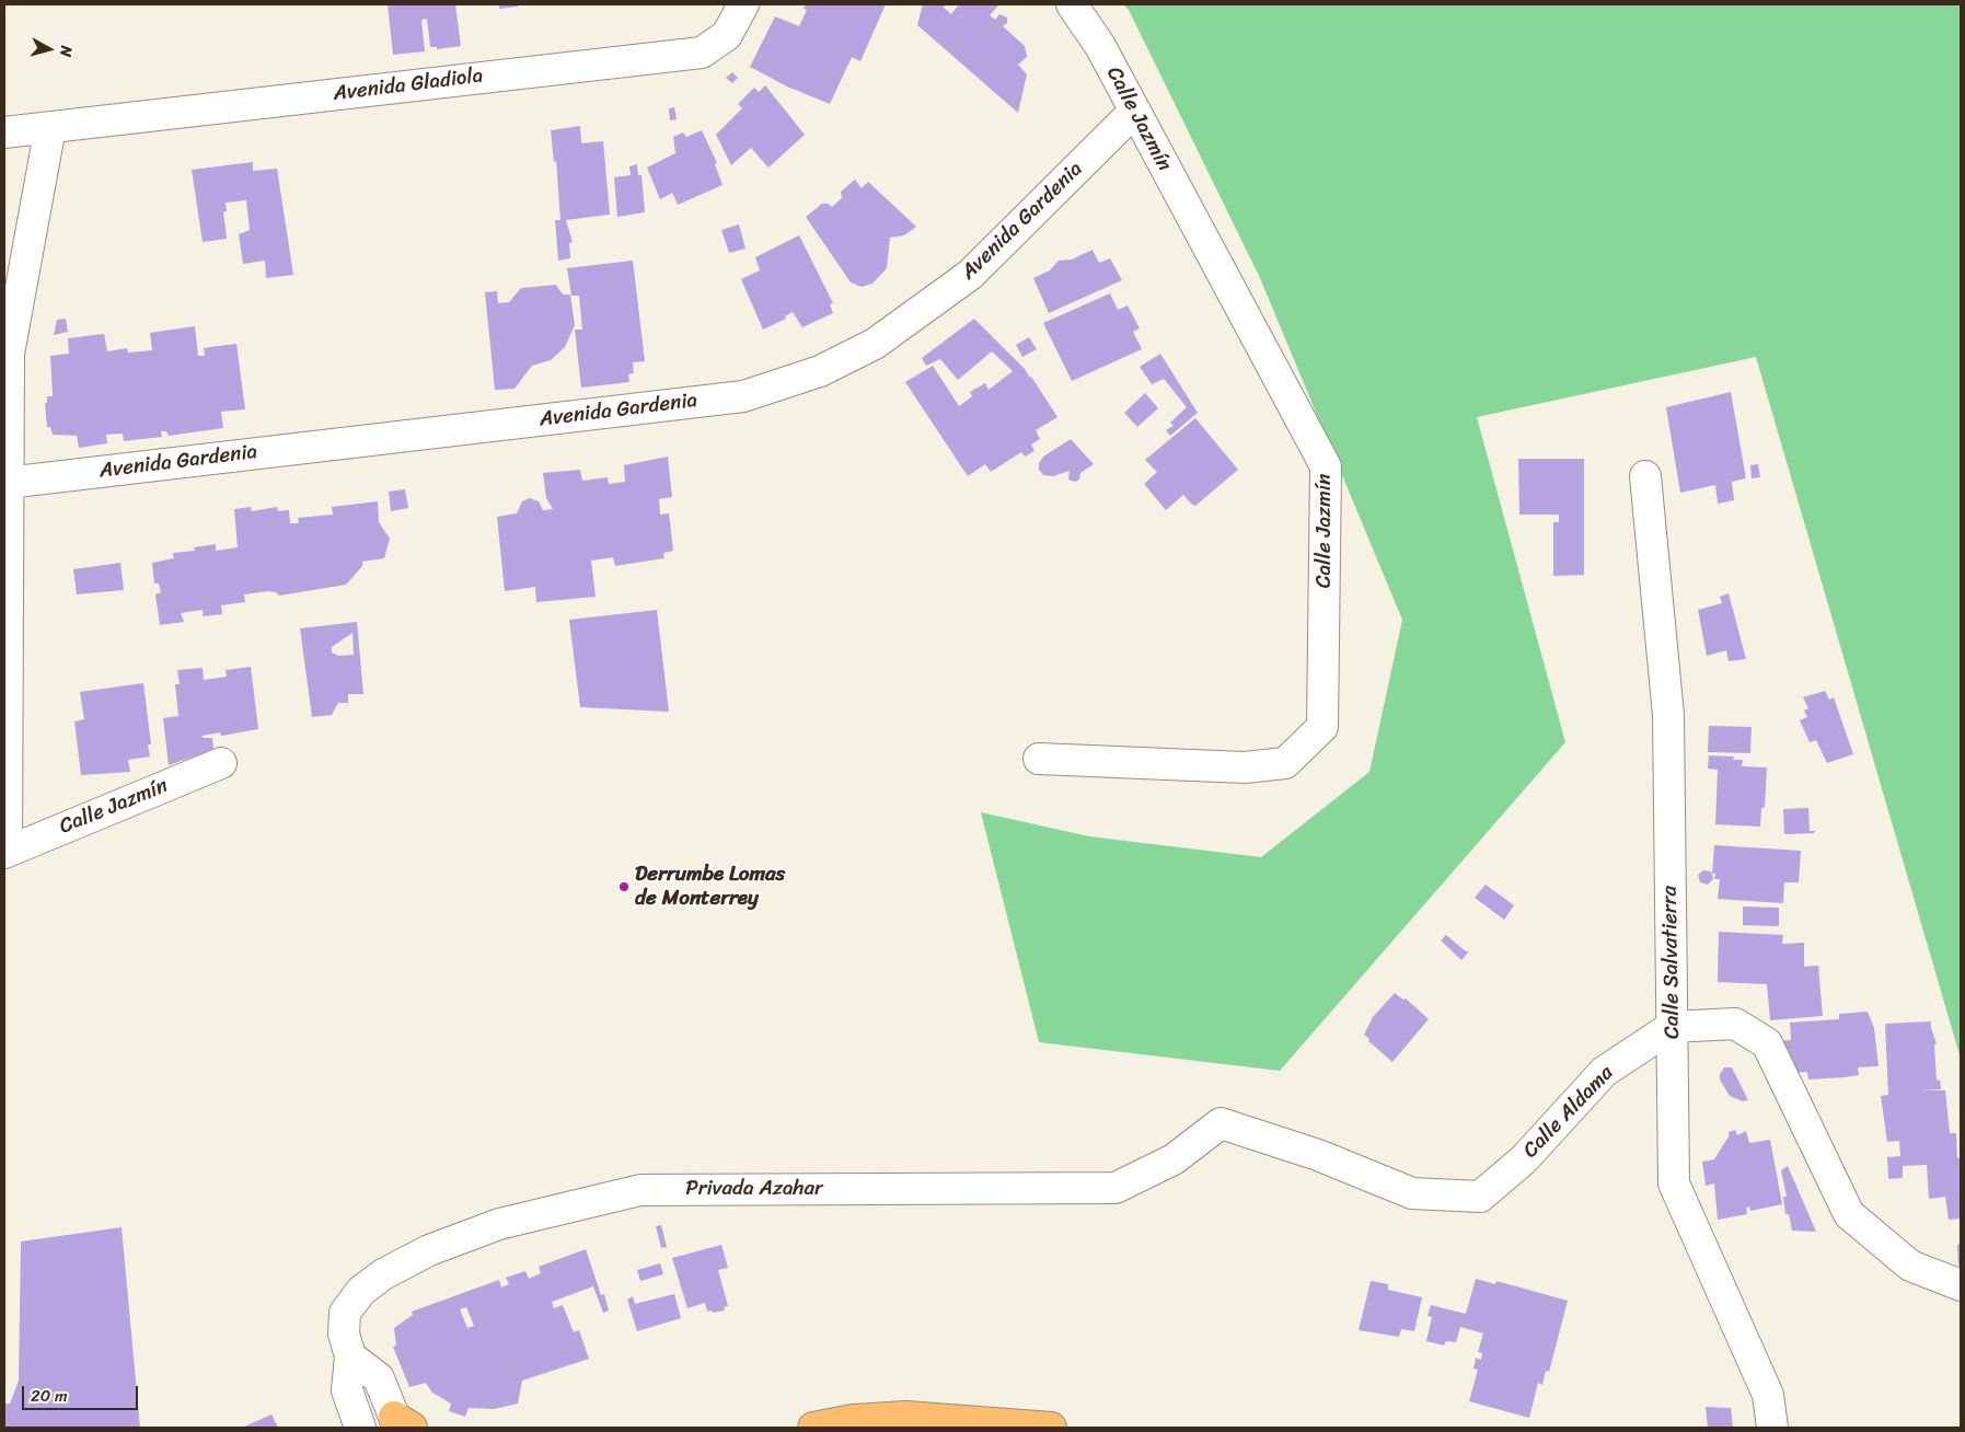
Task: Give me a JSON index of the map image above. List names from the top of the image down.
{
  "streets": {
    "street": [
      "Avenida Gladiola",
      "Calle Jazmín",
      "Avenida Gardenia",
      "Calle Salvatierra",
      "Calle Aldama",
      "Privada Azahar"
    ]
  },
  "crossings": [
    ["Calle Jazmín", "Avenida Gardenia"],
    ["Calle Salvatierra", "Calle Aldama"],
    ["Calle Aldama", "Privada Azahar"]
  ],
  "places": ["Derrumbe Lomas de Monterrey"],
  "scale_bar": "20 m",
  "north": "right"
}
